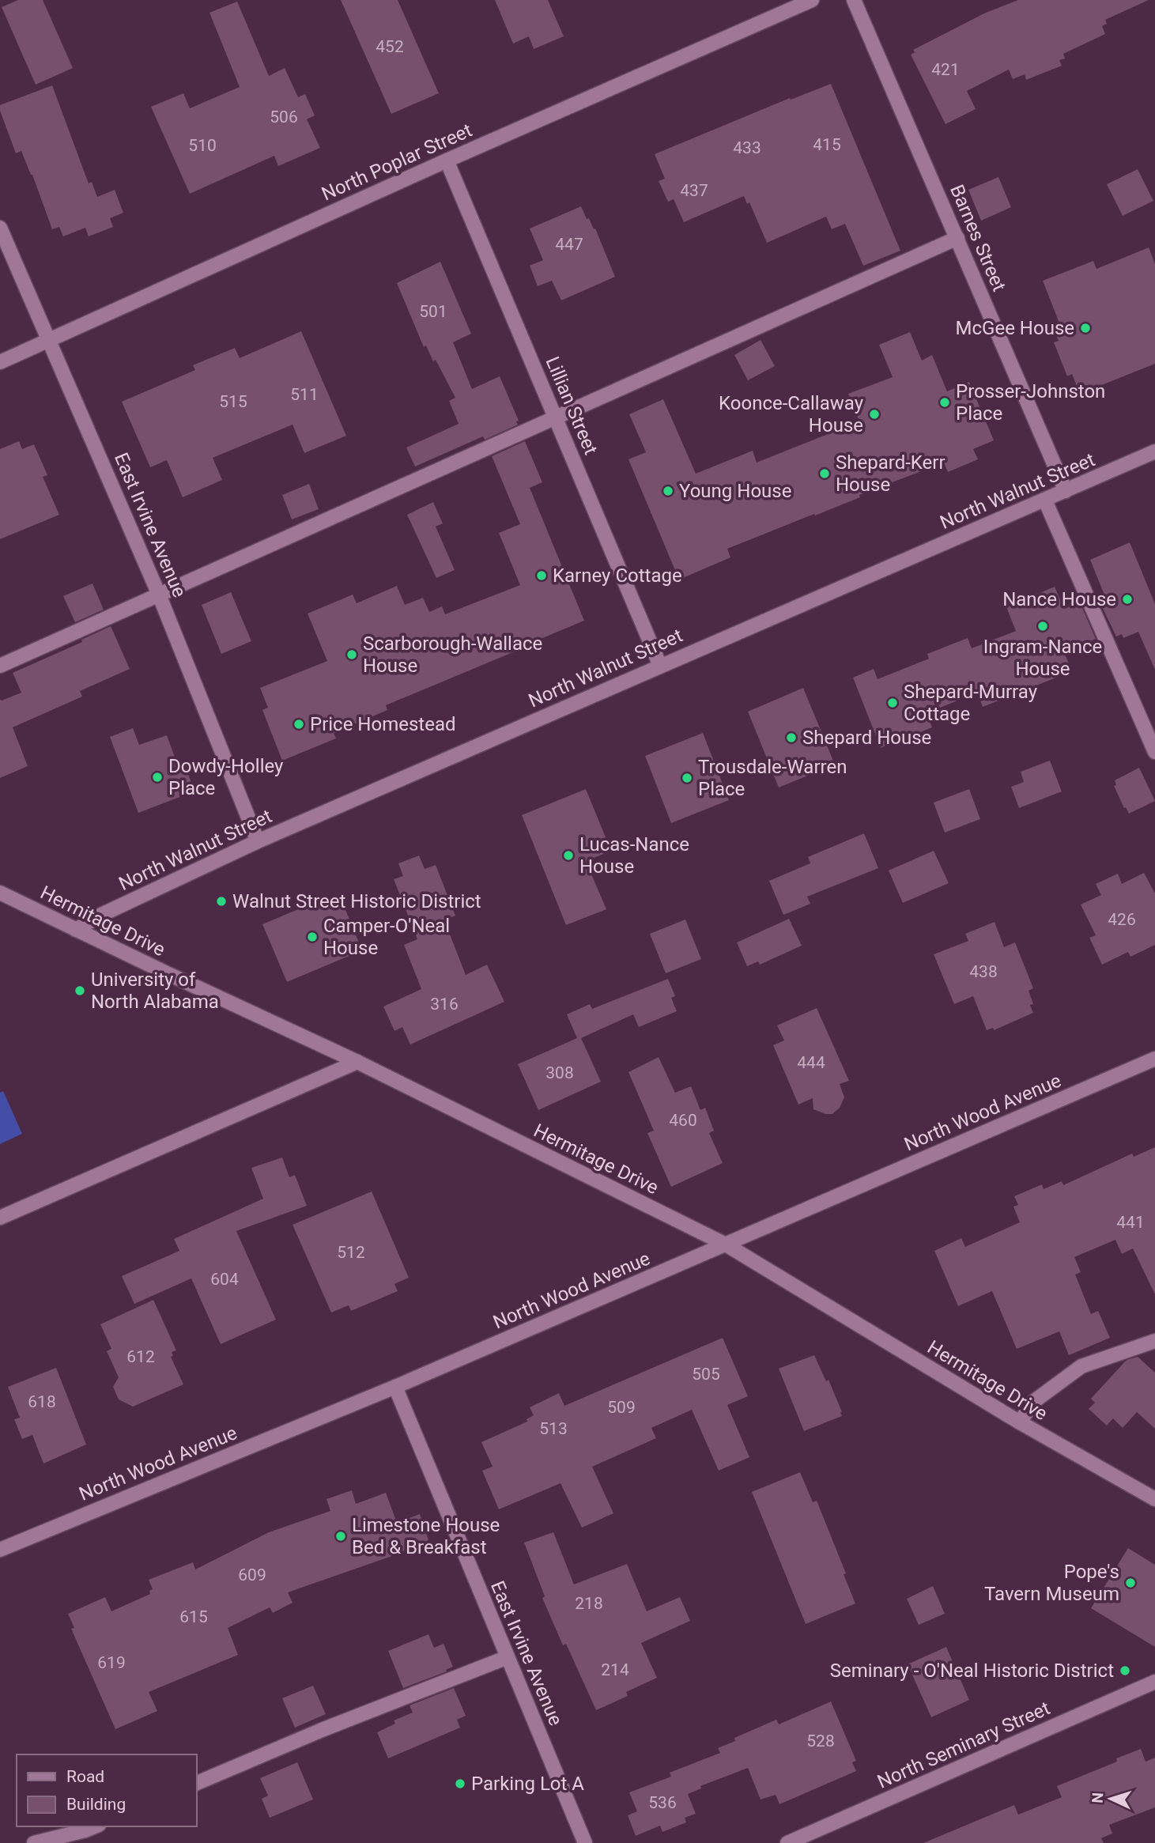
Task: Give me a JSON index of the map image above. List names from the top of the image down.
{
  "streets": {
    "street": [
      "North Poplar Street",
      "Barnes Street",
      "Lillian Street",
      "North Walnut Street",
      "East Irvine Avenue",
      "Hermitage Drive",
      "North Wood Avenue",
      "North Seminary Street"
    ]
  },
  "crossings": [
    ["North Poplar Street", "Lillian Street"],
    ["North Poplar Street", "East Irvine Avenue"],
    ["Barnes Street", "North Walnut Street"],
    ["Lillian Street", "North Walnut Street"],
    ["North Walnut Street", "East Irvine Avenue"],
    ["North Walnut Street", "Hermitage Drive"],
    ["East Irvine Avenue", "North Wood Avenue"],
    ["Hermitage Drive", "North Wood Avenue"]
  ],
  "places": [
    "McGee House",
    "Prosser-Johnston Place",
    "Koonce-Callaway House",
    "Shepard-Kerr House",
    "Young House",
    "Karney Cottage",
    "Nance House",
    "Ingram-Nance House",
    "Scarborough-Wallace House",
    "Shepard-Murray Cottage",
    "Price Homestead",
    "Shepard House",
    "Dowdy-Holley Place",
    "Trousdale-Warren Place",
    "Lucas-Nance House",
    "Walnut Street Historic District",
    "Camper-O'Neal House",
    "University of North Alabama",
    "Limestone House Bed & Breakfast",
    "Pope's Tavern Museum",
    "Seminary - O'Neal Historic District",
    "Parking Lot A"
  ],
  "house_numbers": [
    "452",
    "421",
    "506",
    "415",
    "510",
    "433",
    "437",
    "447",
    "501",
    "511",
    "515",
    "426",
    "438",
    "316",
    "444",
    "308",
    "460",
    "441",
    "512",
    "604",
    "612",
    "505",
    "618",
    "509",
    "513",
    "609",
    "218",
    "615",
    "619",
    "214",
    "528",
    "536"
  ],
  "legend": ["Road", "Building"],
  "north": "left"
}
